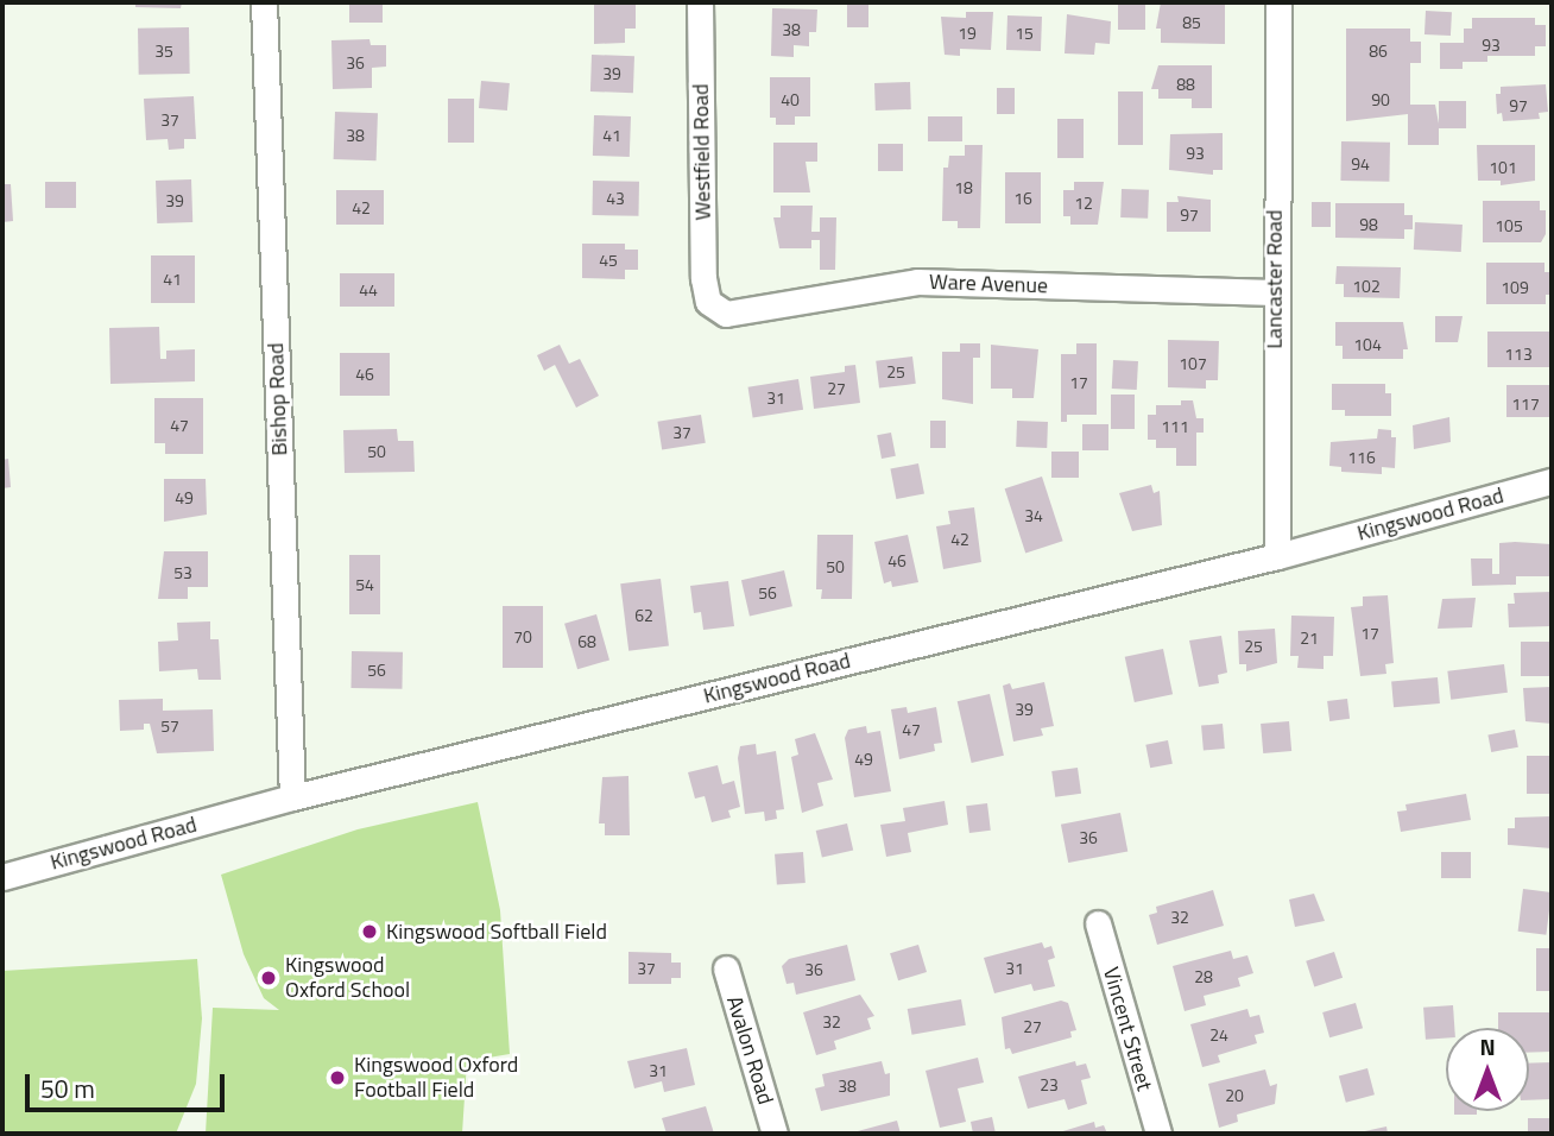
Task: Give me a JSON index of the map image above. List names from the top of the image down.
{
  "streets": {
    "street": [
      "Westfield Road",
      "Lancaster Road",
      "Ware Avenue",
      "Bishop Road",
      "Kingswood Road",
      "Vincent Street",
      "Avalon Road"
    ]
  },
  "crossings": [
    ["Westfield Road", "Ware Avenue"],
    ["Lancaster Road", "Ware Avenue"],
    ["Lancaster Road", "Kingswood Road"],
    ["Bishop Road", "Kingswood Road"]
  ],
  "places": ["Kingswood Softball Field", "Kingswood Oxford School", "Kingswood Oxford Football Field"],
  "house_numbers": [
    "85",
    "38",
    "19",
    "15",
    "93",
    "35",
    "86",
    "36",
    "39",
    "88",
    "40",
    "90",
    "97",
    "37",
    "38",
    "41",
    "93",
    "94",
    "101",
    "18",
    "43",
    "16",
    "39",
    "12",
    "42",
    "97",
    "98",
    "105",
    "45",
    "41",
    "102",
    "109",
    "44",
    "104",
    "113",
    "107",
    "25",
    "46",
    "17",
    "27",
    "31",
    "117",
    "47",
    "111",
    "37",
    "50",
    "116",
    "49",
    "34",
    "42",
    "46",
    "50",
    "53",
    "54",
    "56",
    "62",
    "17",
    "70",
    "21",
    "68",
    "25",
    "56",
    "39",
    "57",
    "47",
    "49",
    "36",
    "32",
    "37",
    "31",
    "36",
    "28",
    "32",
    "27",
    "24",
    "31",
    "23",
    "38",
    "20"
  ],
  "scale_bar": "50 m",
  "north": "top"
}
